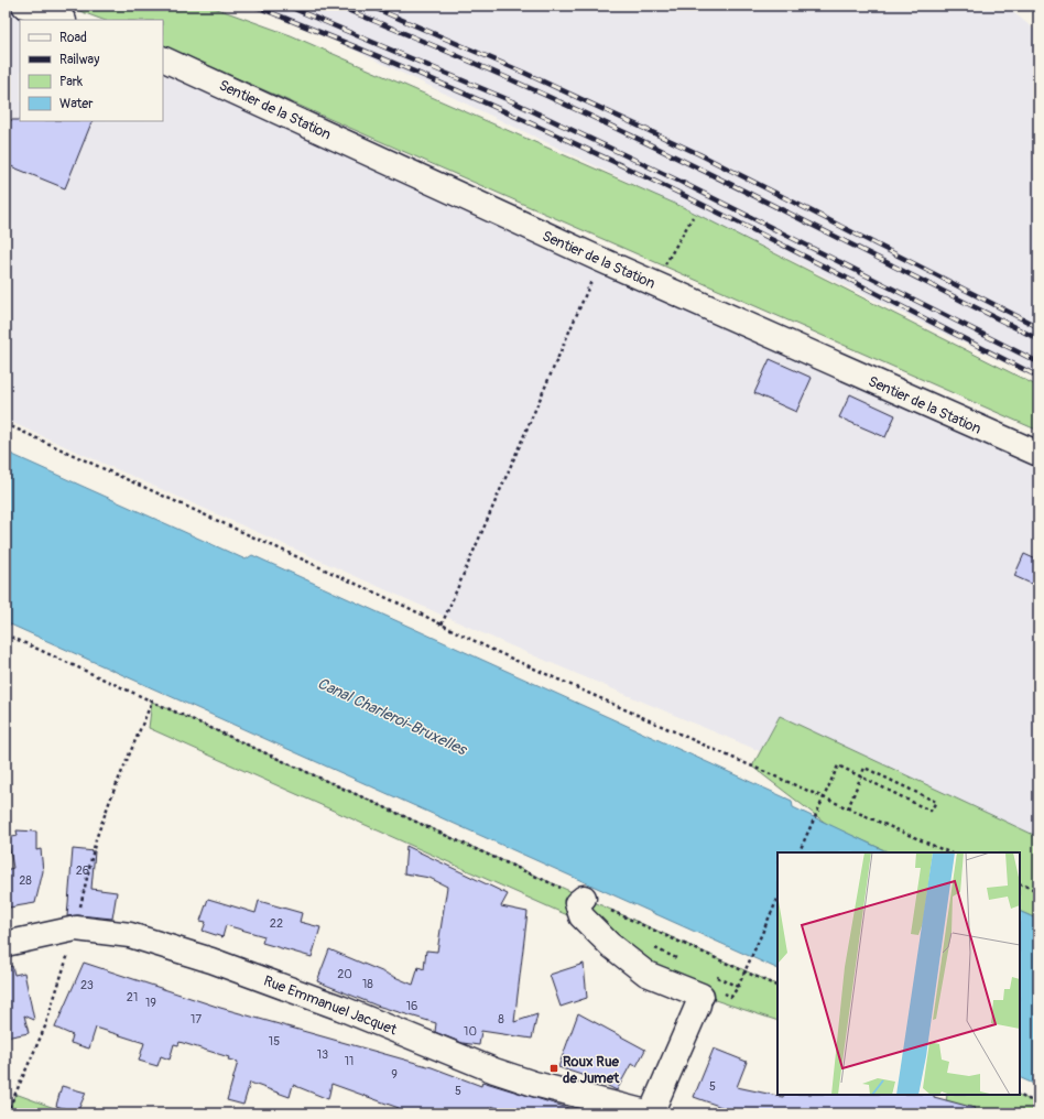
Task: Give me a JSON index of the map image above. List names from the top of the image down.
{
  "streets": {
    "street": ["Sentier de la Station", "Rue Emmanuel Jacquet"]
  },
  "water": ["Canal Charleroi-Bruxelles"],
  "places": {
    "transit": ["Roux Rue de Jumet"]
  },
  "house_numbers": [
    "26",
    "28",
    "22",
    "20",
    "18",
    "23",
    "21",
    "19",
    "16",
    "17",
    "8",
    "10",
    "15",
    "13",
    "11",
    "9",
    "5",
    "5"
  ],
  "legend": [
    "Road",
    "Railway",
    "Park",
    "Water"
  ]
}
